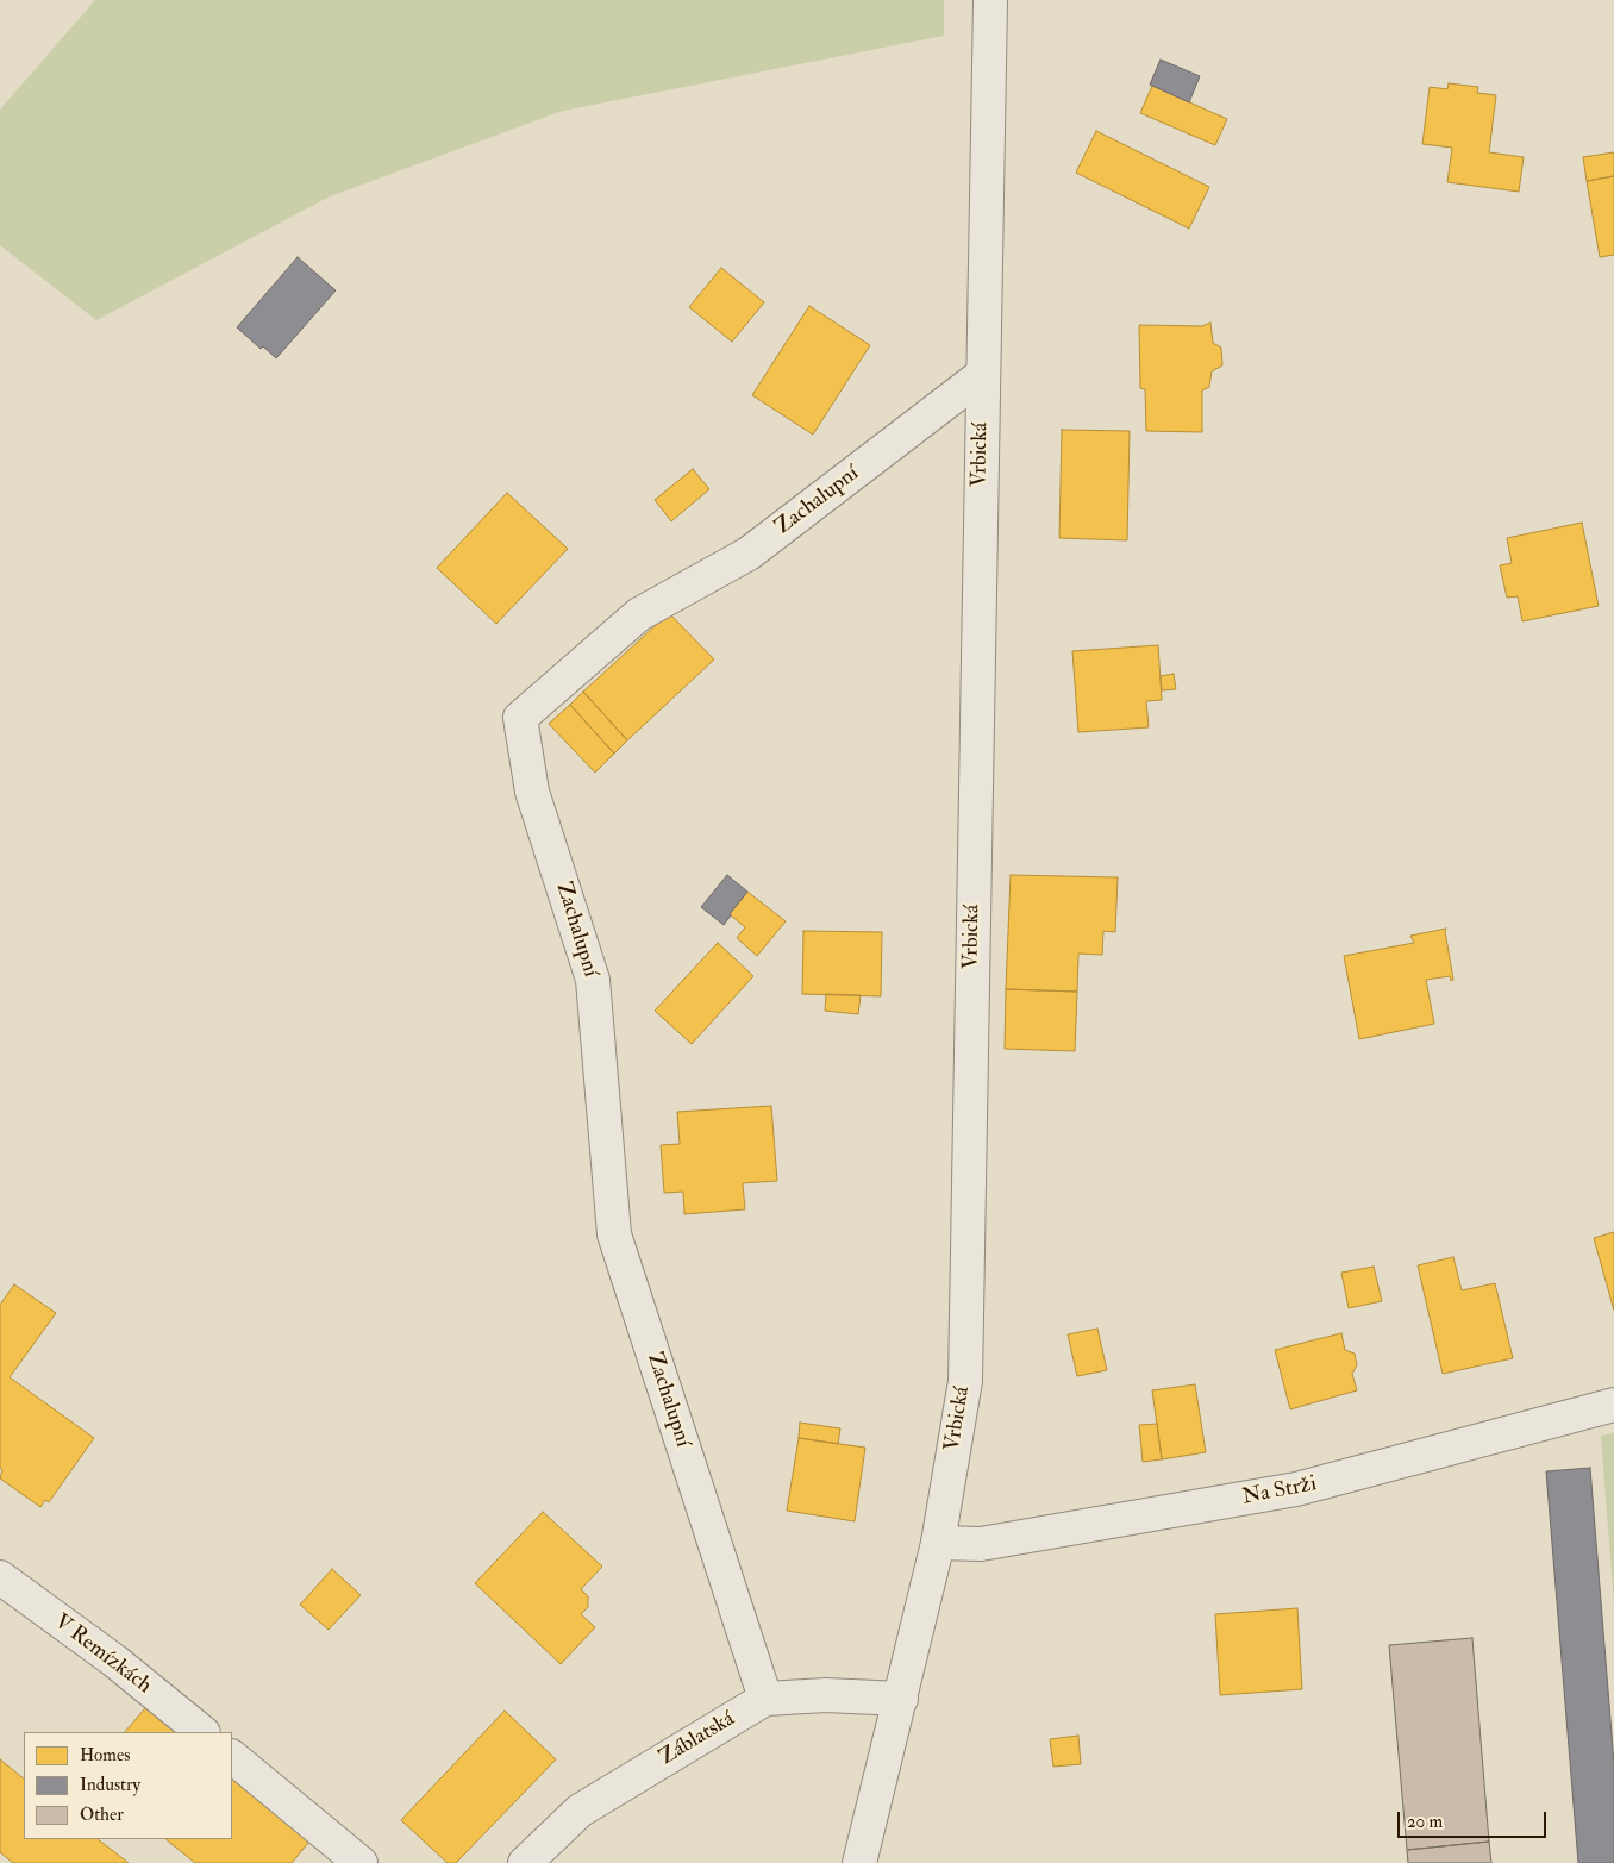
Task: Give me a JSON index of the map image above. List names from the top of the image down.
{
  "streets": {
    "street": [
      "Vrbická",
      "Zachalupní",
      "Na Strži",
      "V Remízkách",
      "Záblatská"
    ]
  },
  "crossings": [
    ["Vrbická", "Zachalupní"],
    ["Vrbická", "Na Strži"],
    ["Vrbická", "Záblatská"],
    ["Zachalupní", "Záblatská"]
  ],
  "legend": ["Homes", "Industry", "Other"],
  "scale_bar": "20 m"
}
